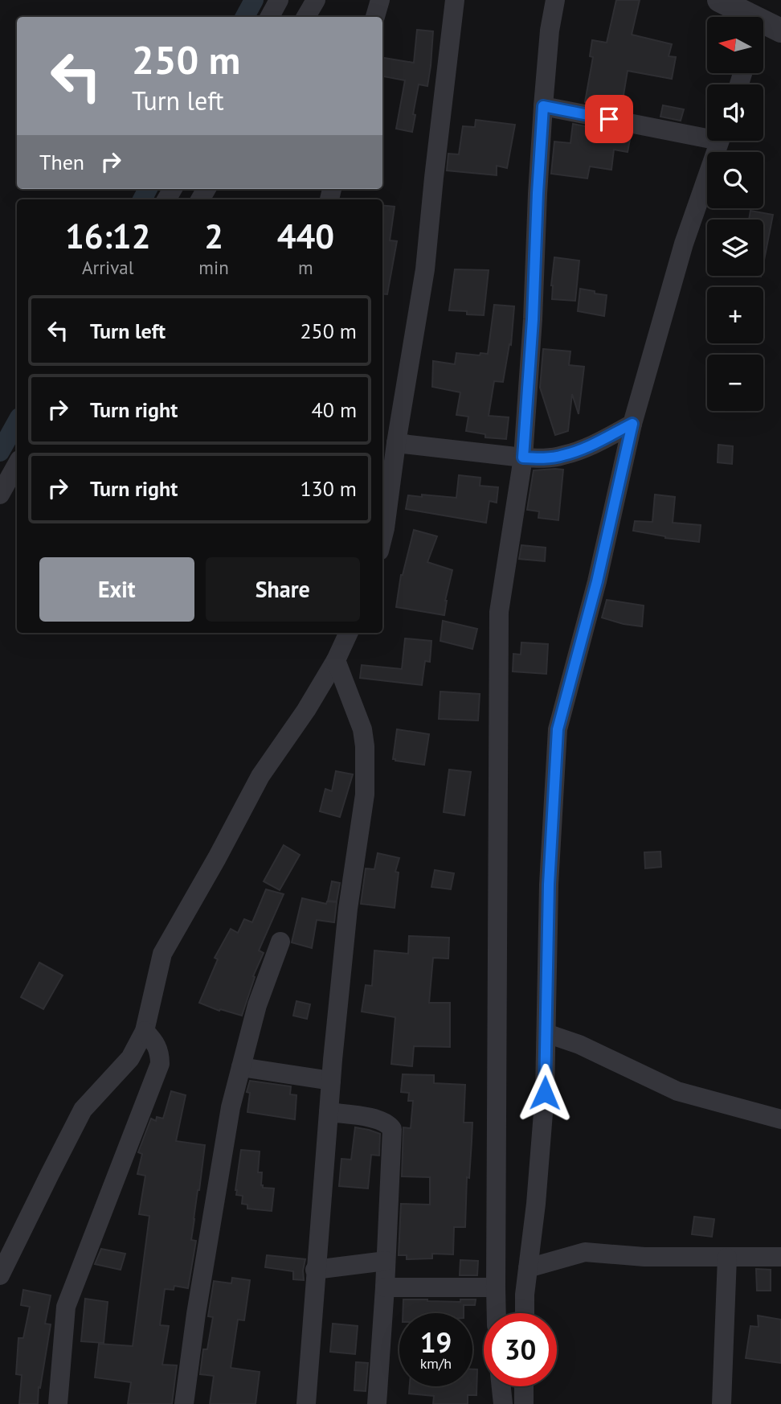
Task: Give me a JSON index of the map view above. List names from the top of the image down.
{
  "north": "left",
  "page": {
    "map_buttons": ["+", "−"],
    "turn": ["250 m", "Turn left"],
    "then": "Then",
    "eta": [
      "16:12",
      "Arrival",
      "2",
      "min",
      "440",
      "m"
    ],
    "list": [
      {
        "name": "Turn left",
        "value": "250 m"
      },
      {
        "name": "Turn right",
        "value": "40 m"
      },
      {
        "name": "Turn right",
        "value": "130 m"
      }
    ],
    "buttons": ["Exit", "Share"],
    "speed": "19 km/h",
    "limit": "30"
  }
}
